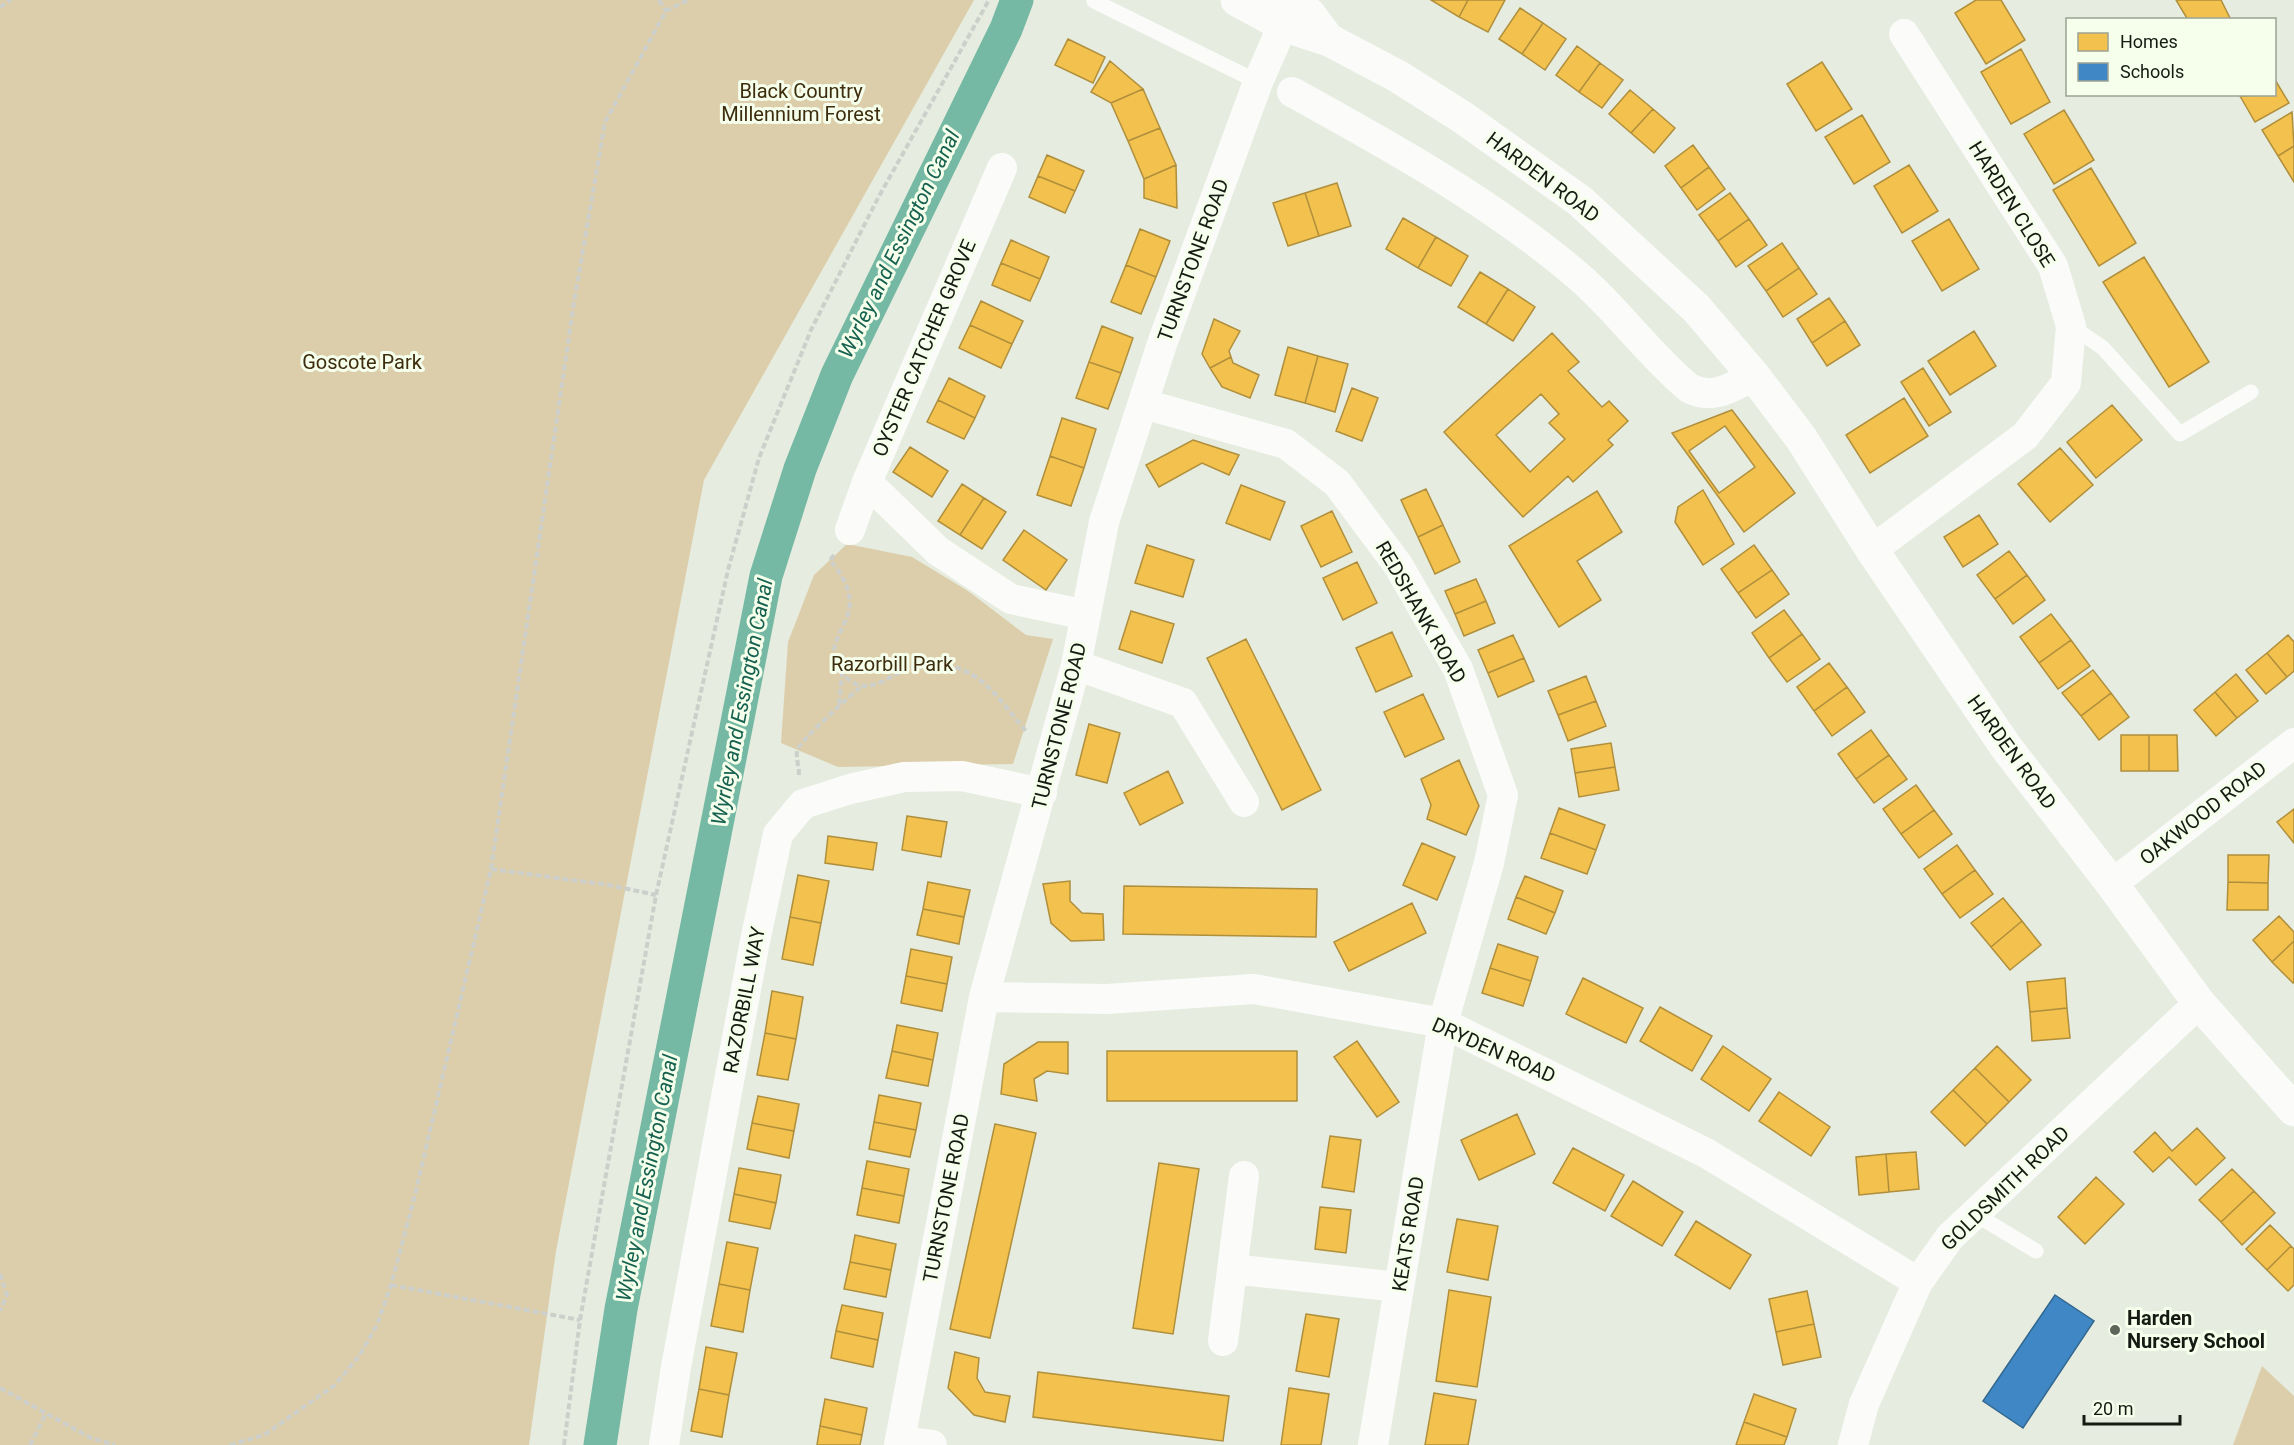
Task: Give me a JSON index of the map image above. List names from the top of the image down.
{
  "streets": {
    "street": [
      "HARDEN ROAD",
      "HARDEN CLOSE",
      "TURNSTONE ROAD",
      "OYSTER CATCHER GROVE",
      "REDSHANK ROAD",
      "OAKWOOD ROAD",
      "RAZORBILL WAY",
      "DRYDEN ROAD",
      "GOLDSMITH ROAD",
      "KEATS ROAD"
    ]
  },
  "crossings": [
    ["HARDEN ROAD", "HARDEN CLOSE"],
    ["HARDEN ROAD", "TURNSTONE ROAD"],
    ["HARDEN ROAD", "OAKWOOD ROAD"],
    ["HARDEN ROAD", "GOLDSMITH ROAD"],
    ["TURNSTONE ROAD", "REDSHANK ROAD"],
    ["TURNSTONE ROAD", "DRYDEN ROAD"],
    ["REDSHANK ROAD", "DRYDEN ROAD"],
    ["REDSHANK ROAD", "KEATS ROAD"],
    ["DRYDEN ROAD", "GOLDSMITH ROAD"],
    ["DRYDEN ROAD", "KEATS ROAD"]
  ],
  "water": ["Wyrley and Essington Canal"],
  "parks": ["Black Country Millennium Forest", "Goscote Park", "Razorbill Park"],
  "places": ["Harden Nursery School"],
  "legend": ["Homes", "Schools"],
  "scale_bar": "20 m"
}
